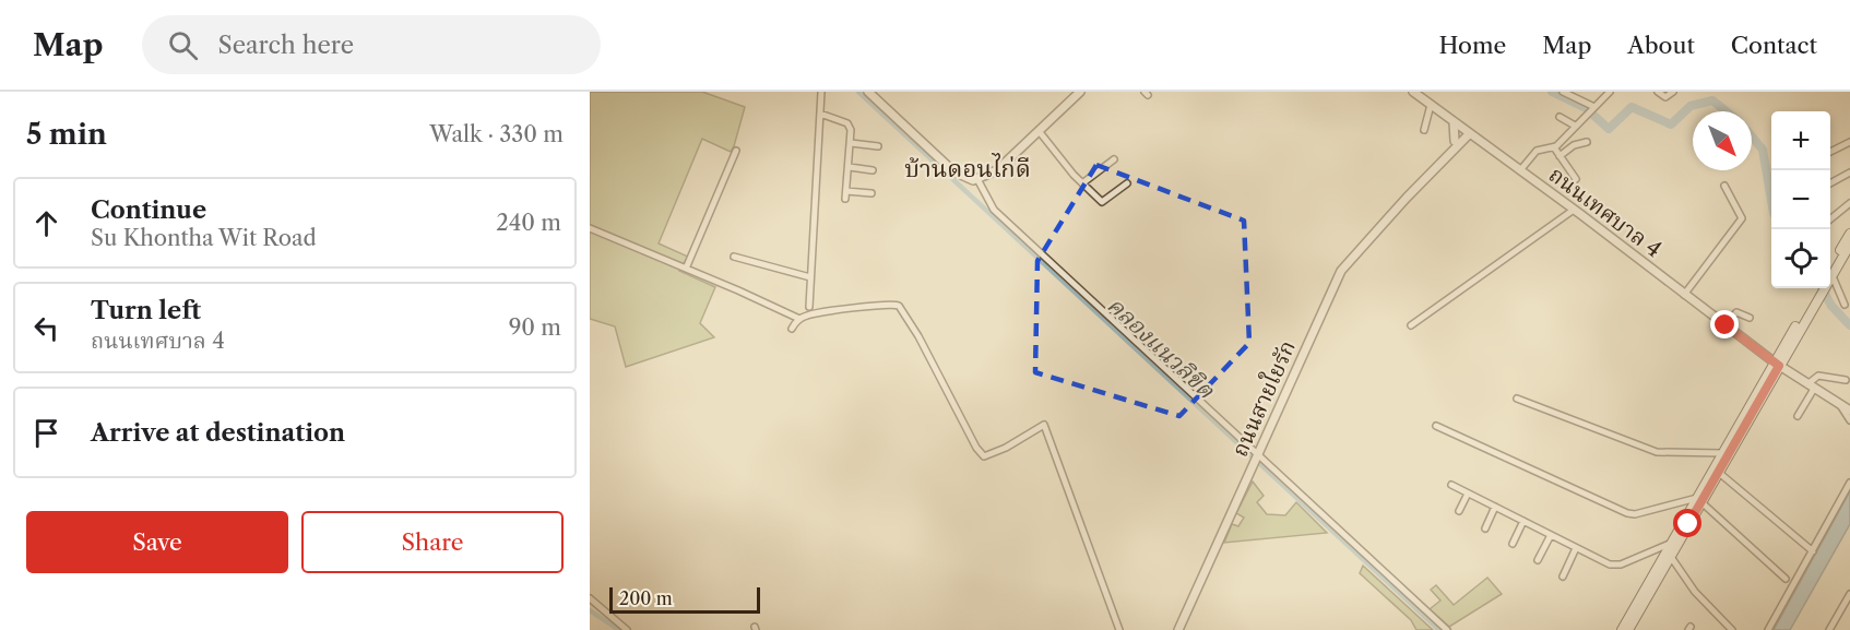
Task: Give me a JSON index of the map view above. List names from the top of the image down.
{
  "streets": {
    "street": ["ถนนเทศบาล 4", "ถนนสายใยรัก"]
  },
  "crossings": [
    ["ถนนเทศบาล 4", "ถนนสายใยรัก"]
  ],
  "districts": ["บ้านดอนไก่ดี"],
  "water": ["คลองแนวลิขิต"],
  "scale_bar": "200 m",
  "north": "bottom right",
  "page": {
    "header": "Map",
    "search": "Search here",
    "nav": [
      "Home",
      "Map",
      "About",
      "Contact"
    ],
    "heading": ["5 min", "Walk · 330 m"],
    "map_buttons": ["+", "−"],
    "list": [
      ["Continue", "Su Khontha Wit Road", "240 m"],
      ["Turn left", "ถนนเทศบาล 4", "90 m"],
      "Arrive at destination"
    ],
    "buttons": ["Save", "Share"],
    "scale": "200 m"
  }
}
